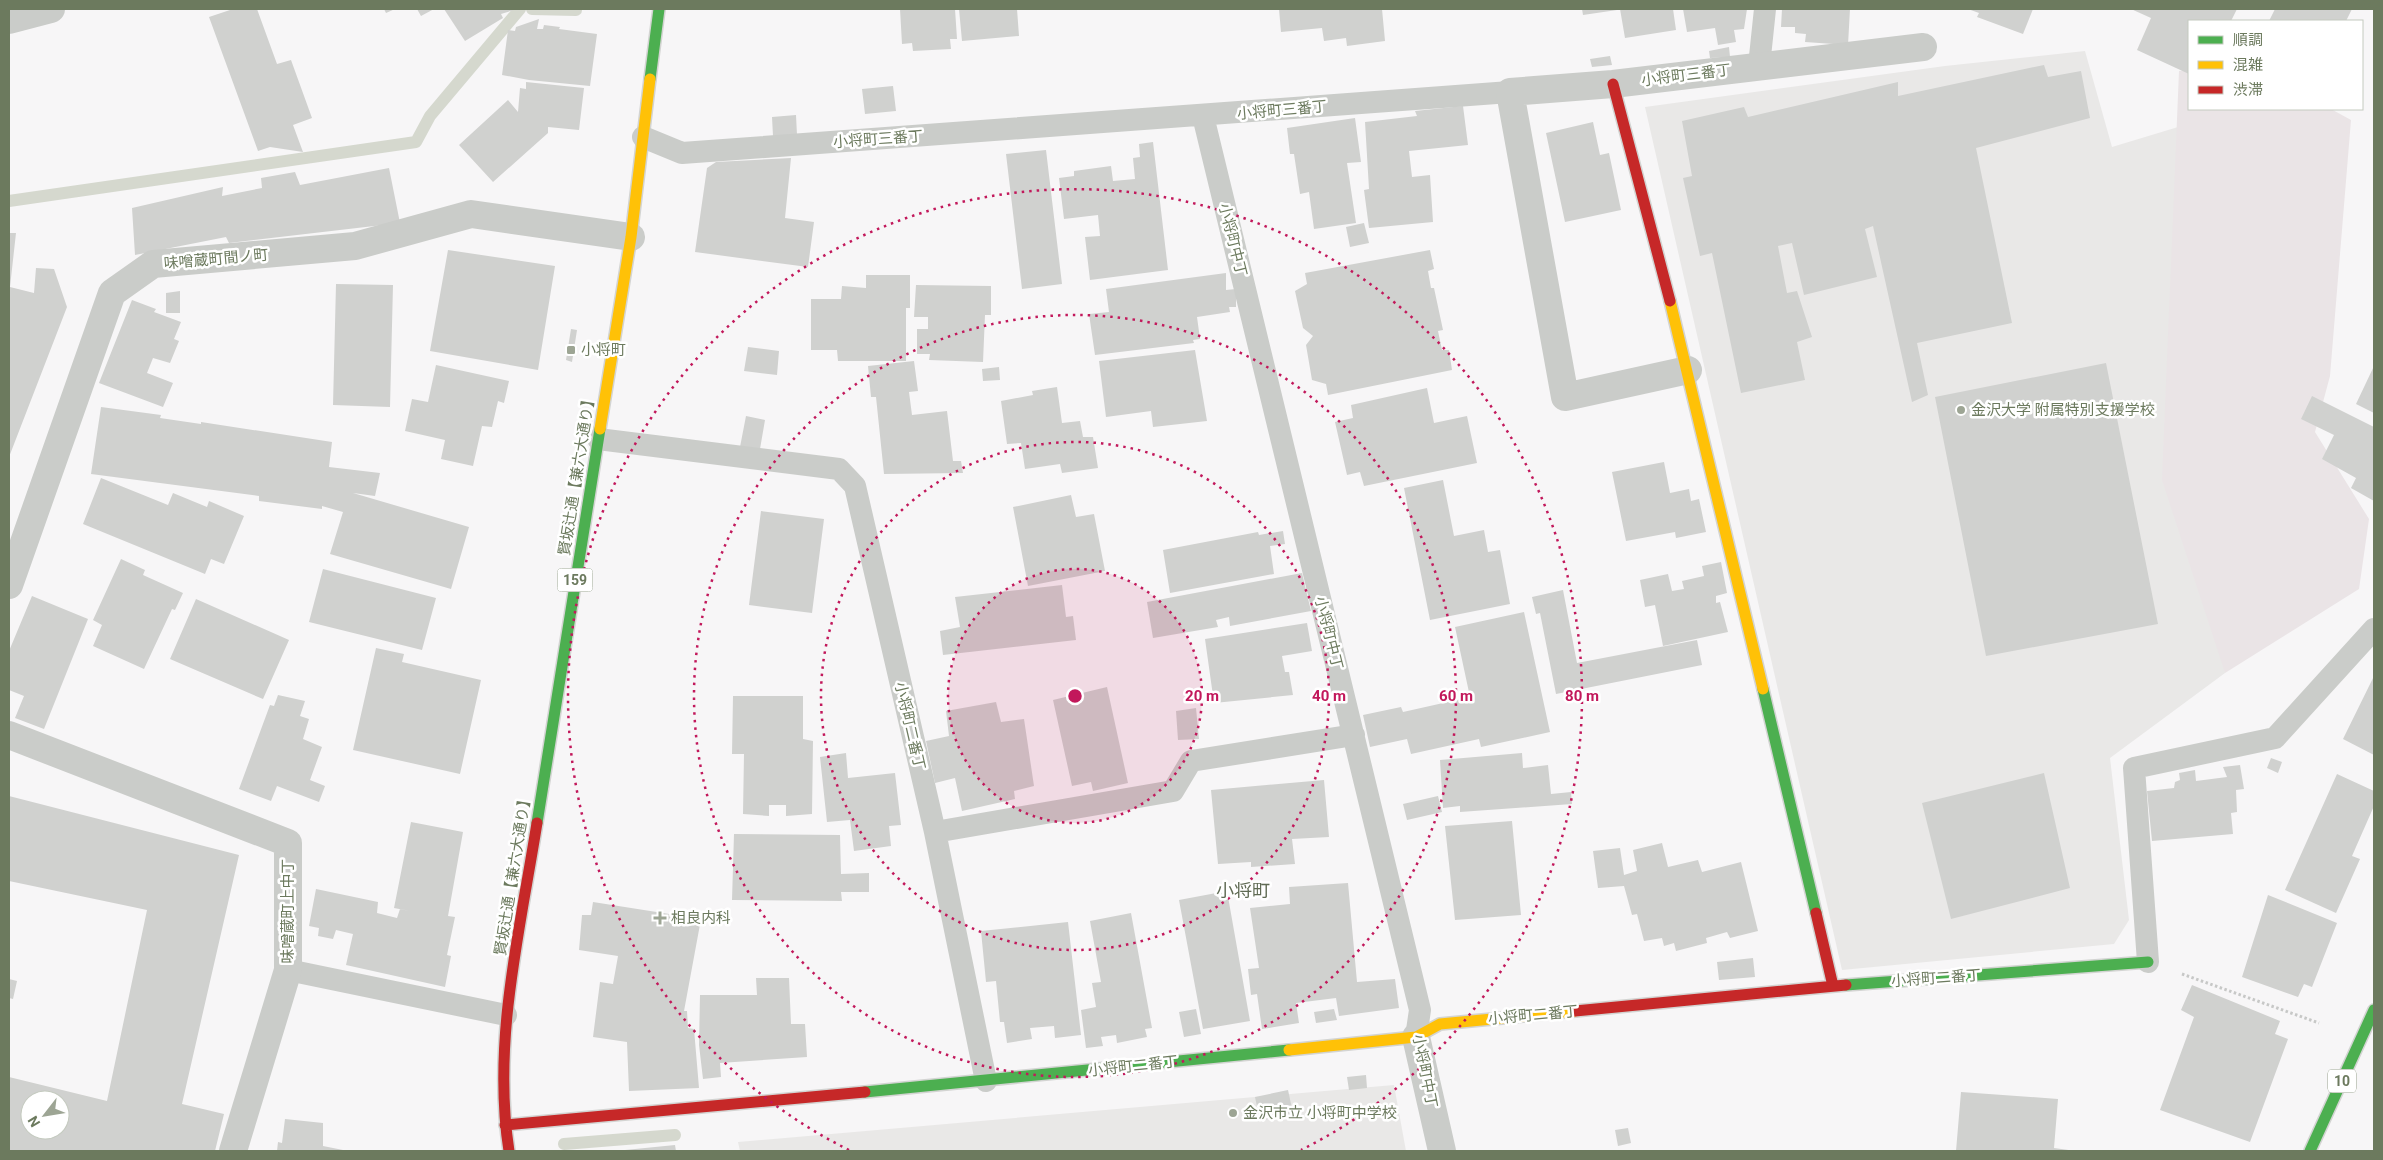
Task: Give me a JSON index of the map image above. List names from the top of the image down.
{
  "streets": {
    "main road": [
      "賢坂辻通【兼六大通り】",
      "159",
      "小将町二番丁",
      "10"
    ],
    "street": [
      "小将町三番丁",
      "小将町中丁",
      "味噌蔵町間ノ町",
      "味噌蔵町上中丁"
    ]
  },
  "crossings": [
    ["小将町三番丁", "小将町中丁"],
    ["小将町三番丁", "賢坂辻通【兼六大通り】"],
    ["小将町中丁", "小将町二番丁"],
    ["味噌蔵町間ノ町", "賢坂辻通【兼六大通り】"],
    ["賢坂辻通【兼六大通り】", "小将町二番丁"]
  ],
  "districts": ["小将町"],
  "places": {
    "transit": ["小将町"],
    "other": ["金沢大学 附属特別支援学校", "金沢市立 小将町中学校"],
    "health": ["相良内科"]
  },
  "legend": ["順調", "混雑", "渋滞"],
  "north": "bottom left",
  "rings": [
    "20 m",
    "40 m",
    "60 m",
    "80 m"
  ]
}
